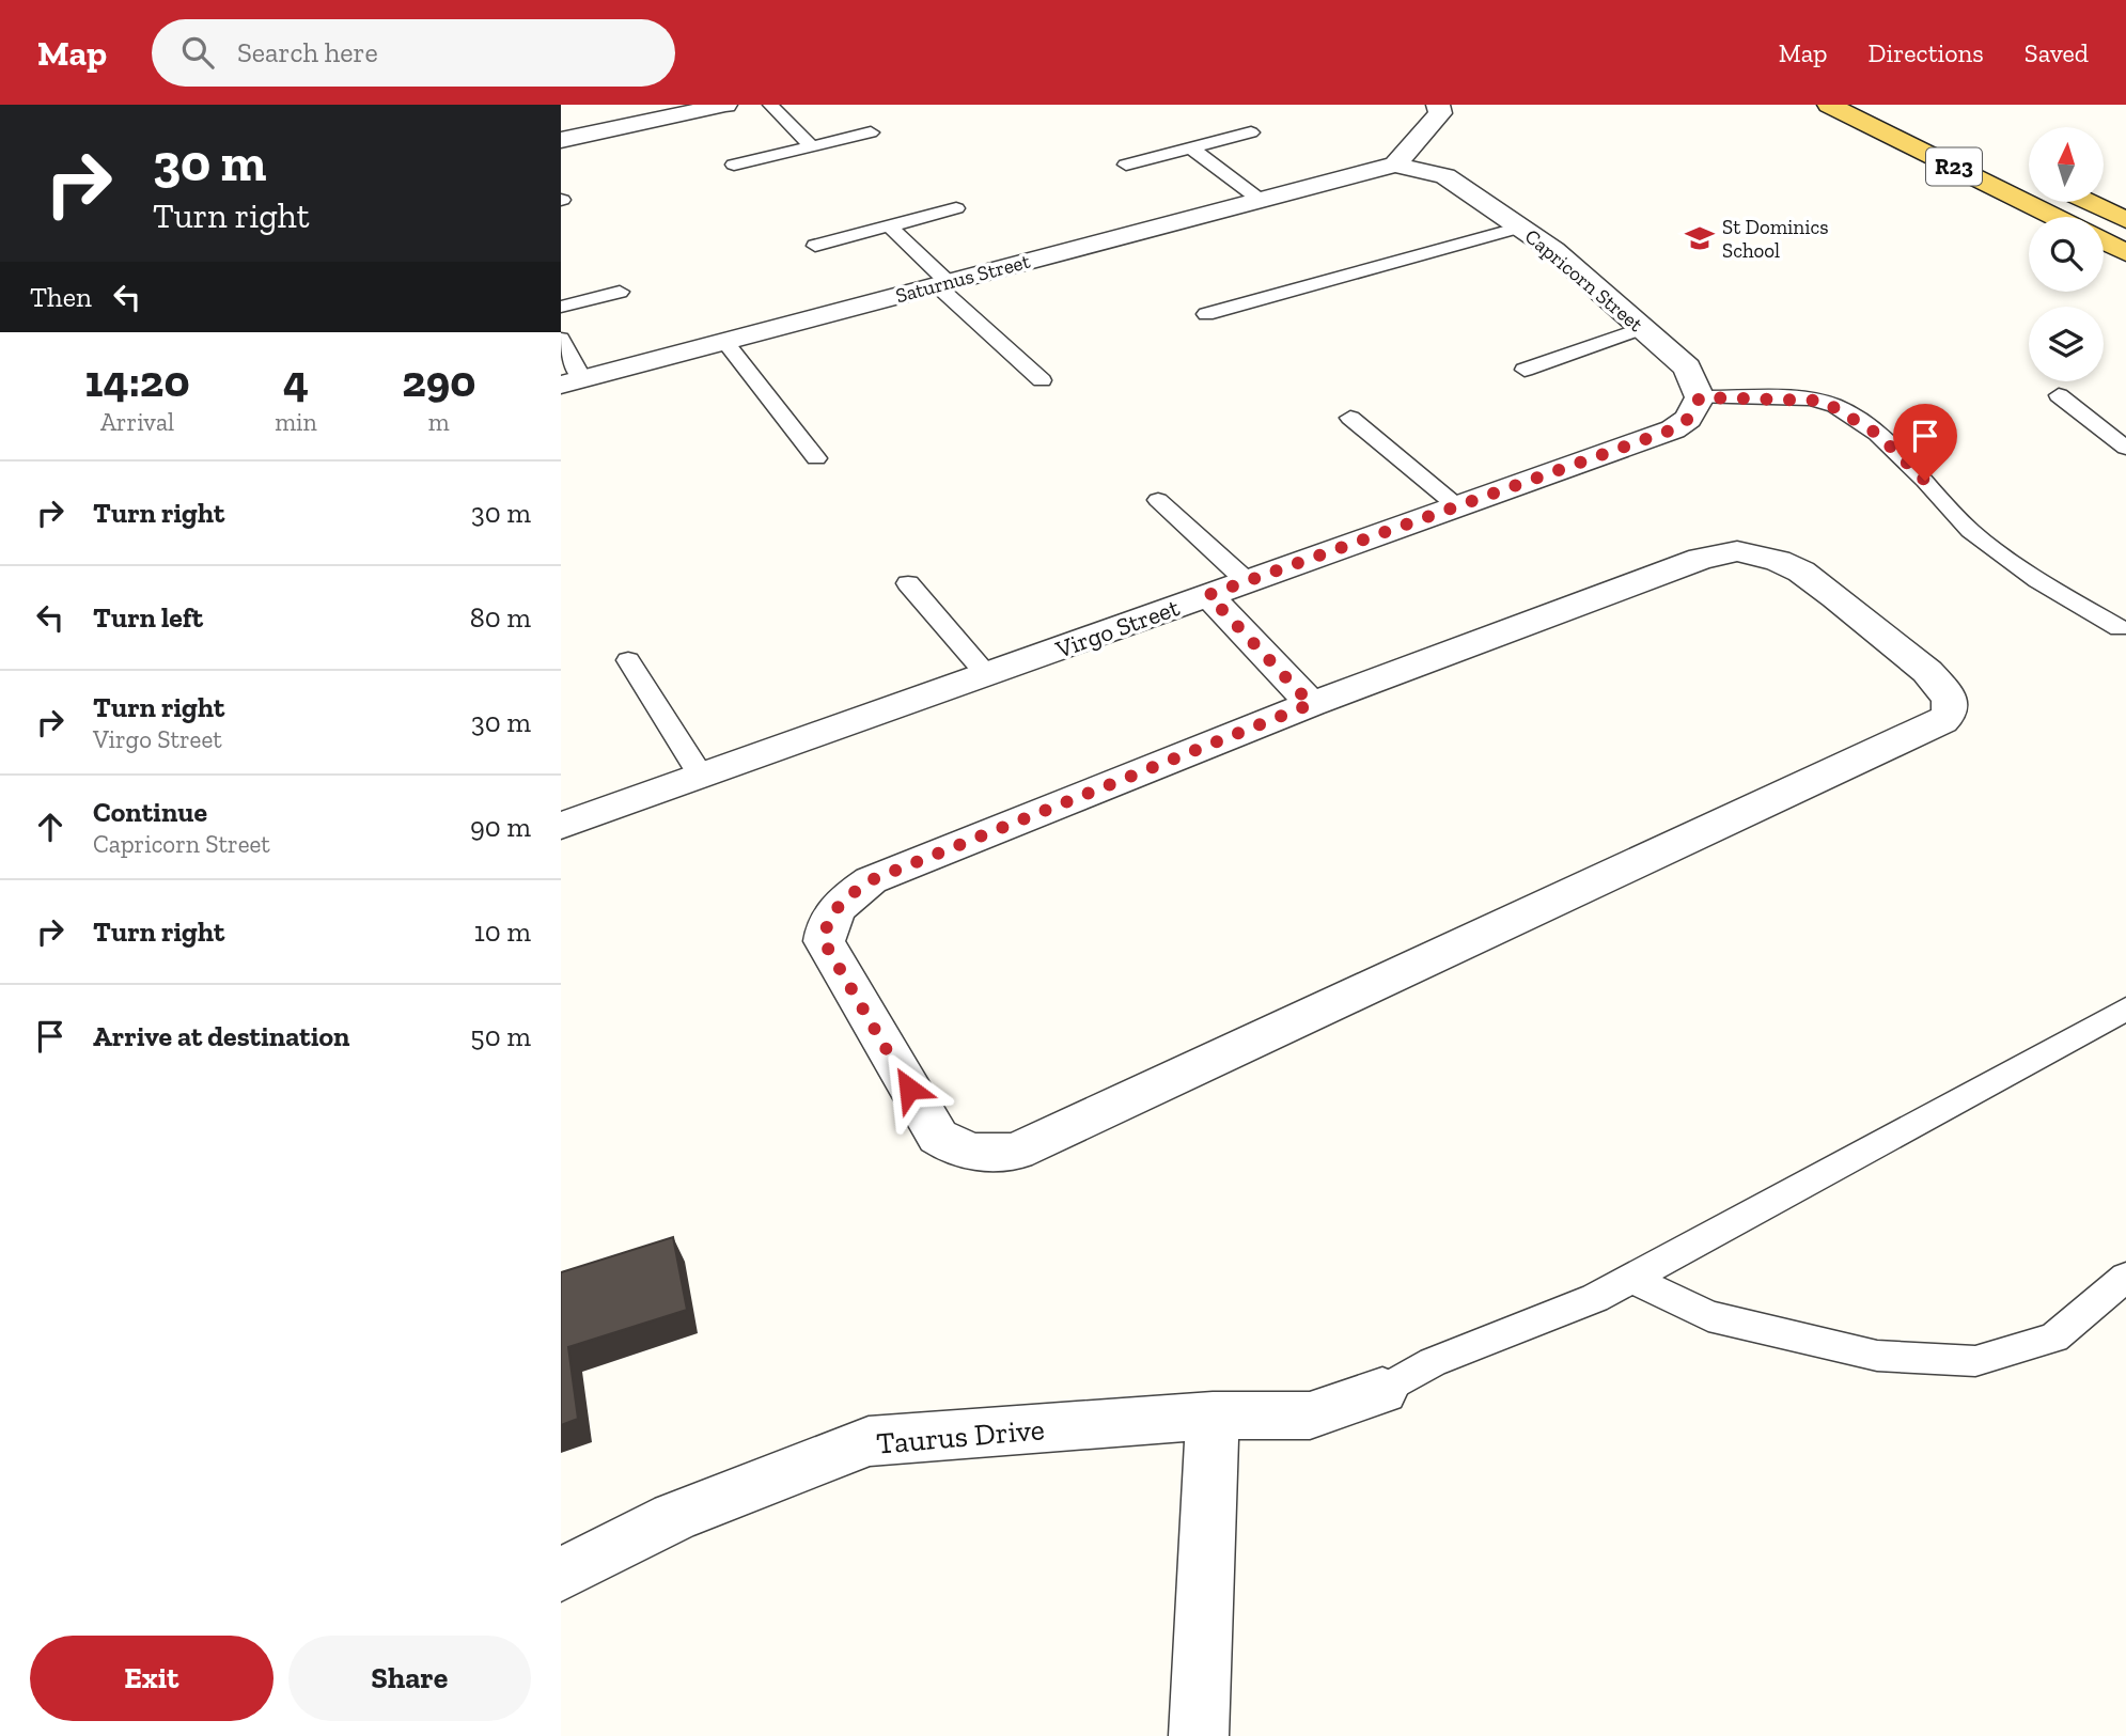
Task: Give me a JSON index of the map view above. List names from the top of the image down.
{
  "streets": {
    "main road": ["R23"],
    "street": [
      "Saturnus Street",
      "Capricorn Street",
      "Virgo Street",
      "Taurus Drive"
    ]
  },
  "crossings": [
    ["Saturnus Street", "Capricorn Street"],
    ["Capricorn Street", "Virgo Street"]
  ],
  "places": {
    "school or university": ["St Dominics School"]
  },
  "north": "top",
  "page": {
    "header": "Map",
    "search": "Search here",
    "nav": ["Map", "Directions", "Saved"],
    "turn": ["30 m", "Turn right"],
    "then": "Then",
    "eta": [
      "14:20",
      "Arrival",
      "4",
      "min",
      "290",
      "m"
    ],
    "list": [
      {
        "name": "Turn right",
        "value": "30 m"
      },
      {
        "name": "Turn left",
        "value": "80 m"
      },
      {
        "name": "Turn right",
        "note": "Virgo Street",
        "value": "30 m"
      },
      {
        "name": "Continue",
        "note": "Capricorn Street",
        "value": "90 m"
      },
      {
        "name": "Turn right",
        "value": "10 m"
      },
      {
        "name": "Arrive at destination",
        "value": "50 m"
      }
    ],
    "buttons": ["Exit", "Share"]
  }
}
